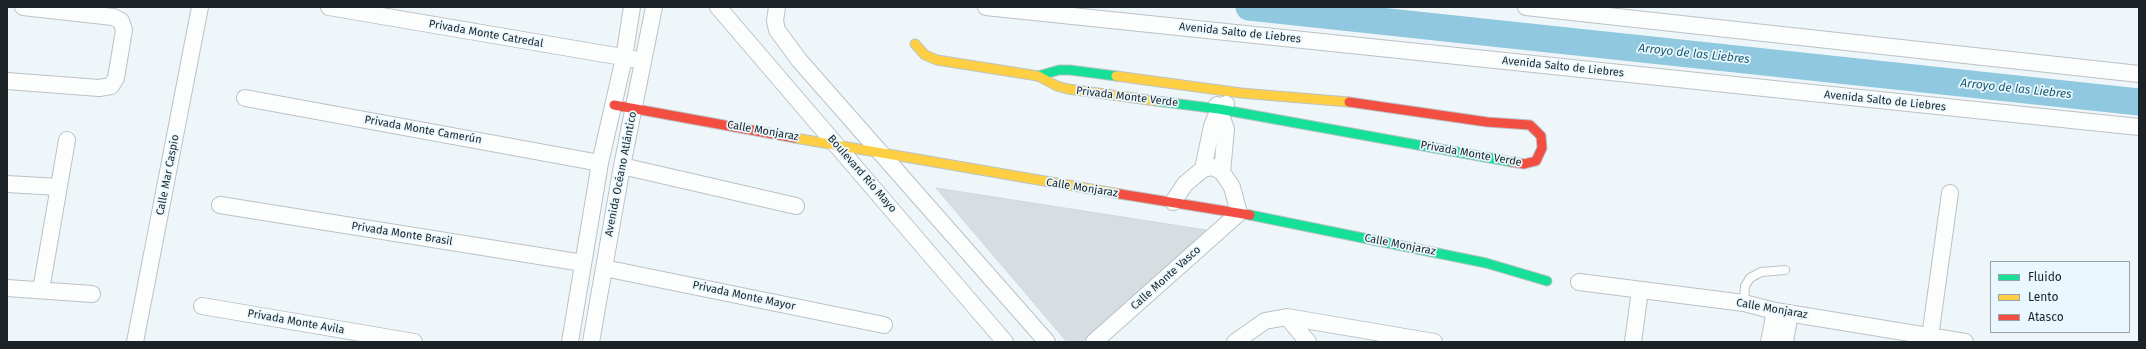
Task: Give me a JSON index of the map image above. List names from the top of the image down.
{
  "streets": {
    "street": [
      "Avenida Salto de Liebres",
      "Privada Monte Catredal",
      "Privada Monte Verde",
      "Privada Monte Camerún",
      "Calle Monjaraz",
      "Avenida Océano Atlántico",
      "Boulevard Río Mayo",
      "Calle Mar Caspio",
      "Privada Monte Brasil",
      "Calle Monte Vasco",
      "Privada Monte Mayor",
      "Privada Monte Avila"
    ]
  },
  "crossings": [
    ["Privada Monte Catredal", "Avenida Océano Atlántico"],
    ["Privada Monte Camerún", "Avenida Océano Atlántico"],
    ["Calle Monjaraz", "Avenida Océano Atlántico"],
    ["Calle Monjaraz", "Boulevard Río Mayo"],
    ["Calle Monjaraz", "Calle Monte Vasco"],
    ["Avenida Océano Atlántico", "Privada Monte Brasil"],
    ["Avenida Océano Atlántico", "Privada Monte Mayor"]
  ],
  "water": ["Arroyo de las Liebres"],
  "legend": ["Fluido", "Lento", "Atasco"]
}
